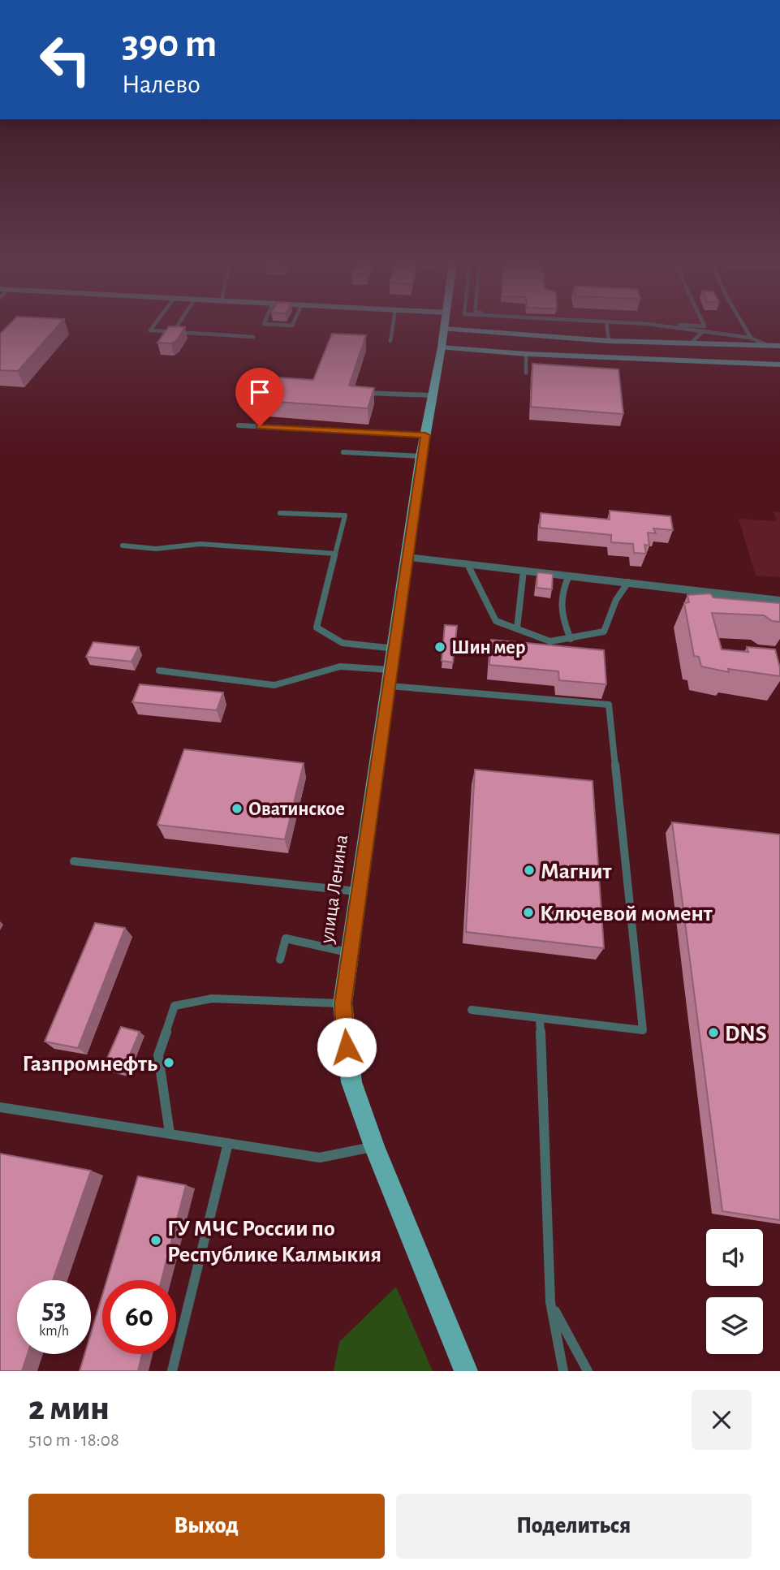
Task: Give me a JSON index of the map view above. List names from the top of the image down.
{
  "streets": {
    "main road": ["улица Ленина"]
  },
  "places": [
    "Шин мер",
    "Оватинское",
    "Магнит",
    "Ключевой момент",
    "DNS",
    "Газпромнефть",
    "ГУ МЧС России по Республике Калмыкия"
  ],
  "page": {
    "turn": ["390 m", "Налево"],
    "speed": "53 km/h",
    "limit": "60",
    "heading": ["2 мин", "510 m · 18:08"],
    "buttons": ["Выход", "Поделиться"]
  }
}
